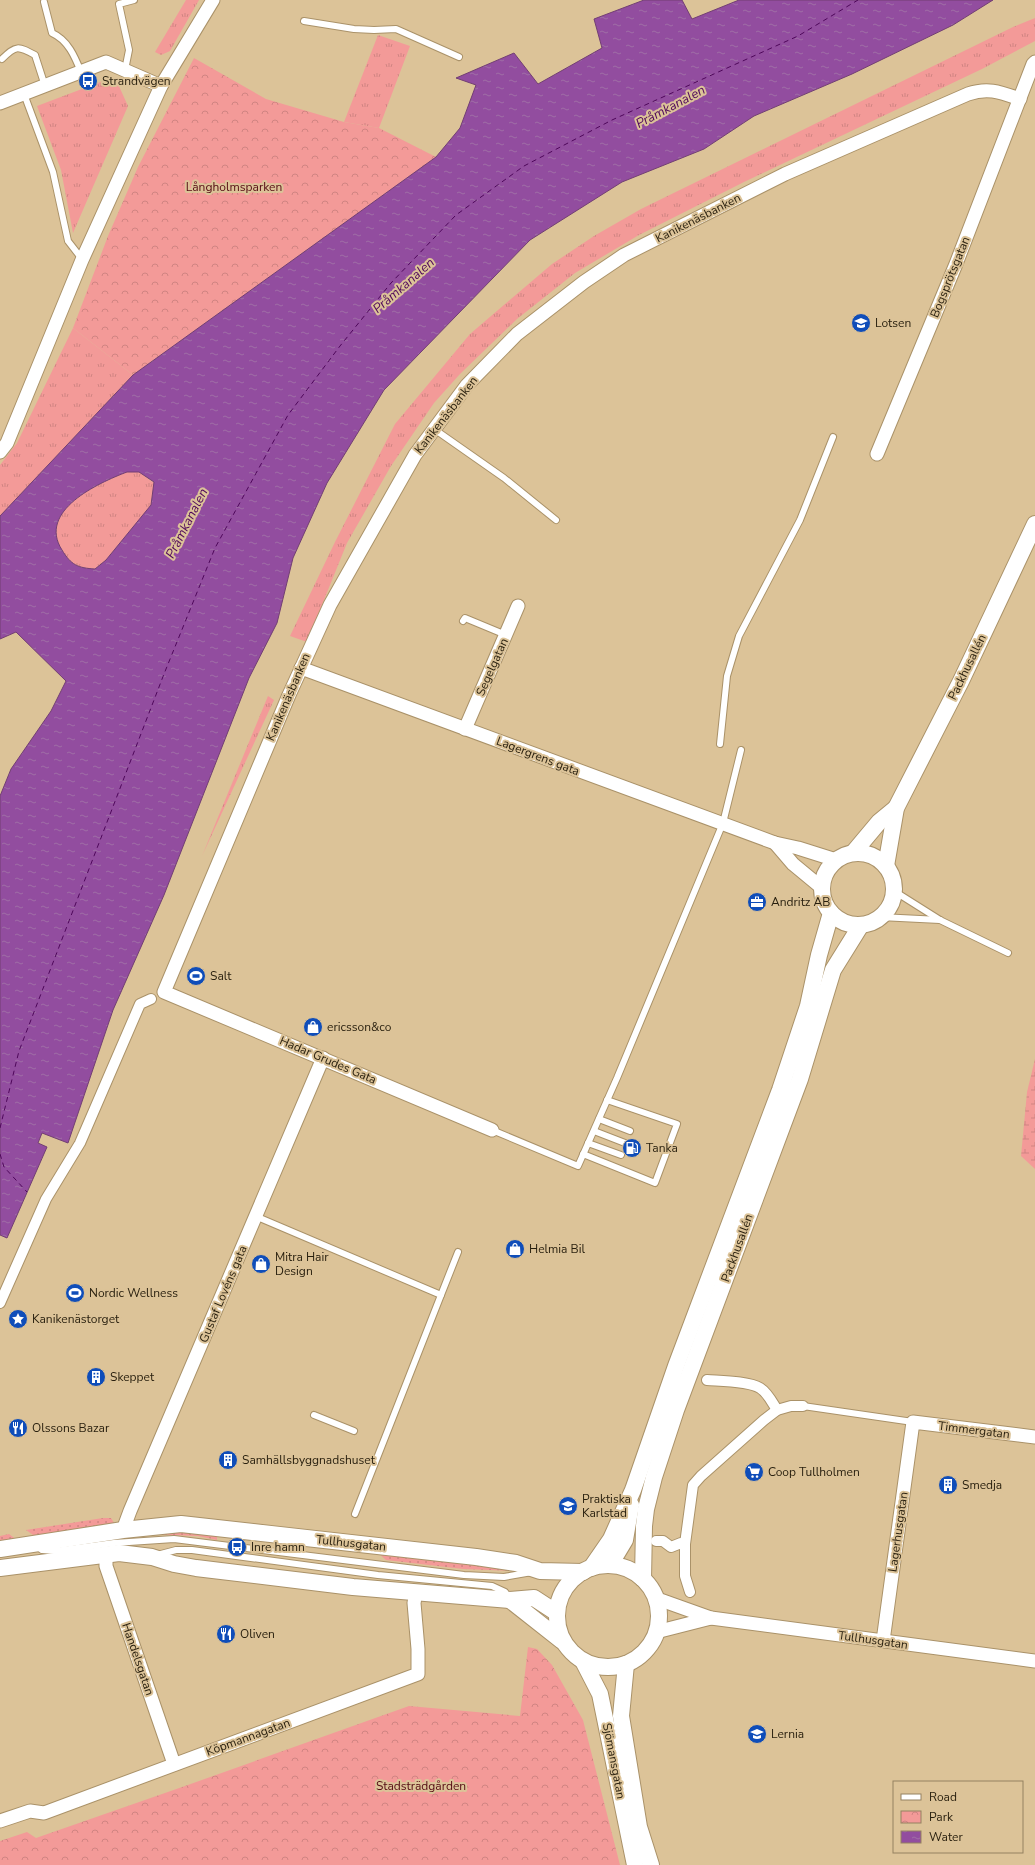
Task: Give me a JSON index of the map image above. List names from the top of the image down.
{
  "streets": {
    "street": [
      "Kanikenäsbanken",
      "Bogsprötsgatan",
      "Segelgatan",
      "Packhusallén",
      "Lagergrens gata",
      "Hadar Grudes Gata",
      "Gustaf Lovéns gata",
      "Timmergatan",
      "Lagerhusgatan",
      "Tullhusgatan",
      "Handelsgatan",
      "Köpmannagatan",
      "Sjömansgatan"
    ]
  },
  "crossings": [
    ["Kanikenäsbanken", "Bogsprötsgatan"],
    ["Kanikenäsbanken", "Lagergrens gata"],
    ["Kanikenäsbanken", "Hadar Grudes Gata"],
    ["Segelgatan", "Lagergrens gata"],
    ["Packhusallén", "Lagergrens gata"],
    ["Packhusallén", "Tullhusgatan"],
    ["Packhusallén", "Sjömansgatan"],
    ["Hadar Grudes Gata", "Gustaf Lovéns gata"],
    ["Gustaf Lovéns gata", "Tullhusgatan"],
    ["Timmergatan", "Lagerhusgatan"],
    ["Lagerhusgatan", "Tullhusgatan"],
    ["Tullhusgatan", "Sjömansgatan"],
    ["Handelsgatan", "Köpmannagatan"]
  ],
  "water": ["Pråmkanalen"],
  "parks": ["Långholmsparken", "Stadsträdgården"],
  "places": {
    "bus stop": ["Strandvägen", "Inre hamn"],
    "school or university": ["Lotsen", "Praktiska Karlstad", "Lernia"],
    "office": ["Andritz AB"],
    "sports": ["Salt", "Nordic Wellness"],
    "shop": ["ericsson&co", "Helmia Bil", "Mitra Hair Design"],
    "fuel station": ["Tanka"],
    "place": ["Kanikenästorget"],
    "building": ["Skeppet", "Samhällsbyggnadshuset", "Smedja"],
    "restaurant": ["Olssons Bazar", "Oliven"],
    "supermarket": ["Coop Tullholmen"]
  },
  "legend": ["Road", "Park", "Water"]
}
